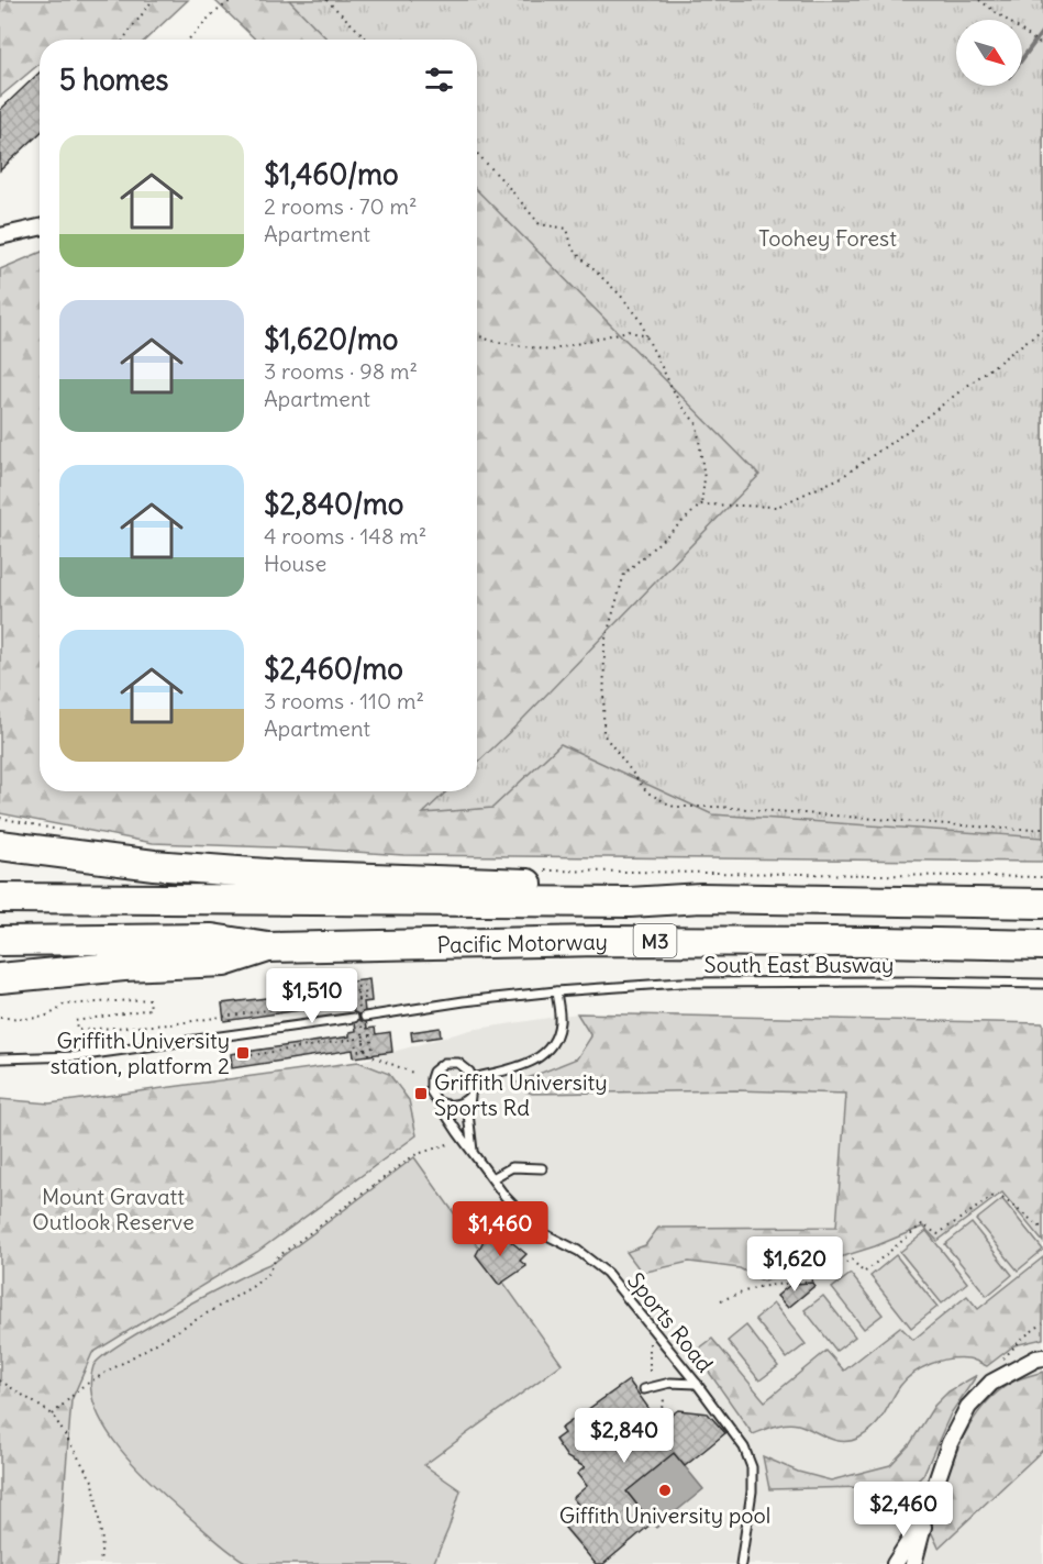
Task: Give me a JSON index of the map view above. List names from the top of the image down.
{
  "streets": {
    "highway": ["M3", "Pacific Motorway"],
    "lane": ["South East Busway", "Sports Road"]
  },
  "parks": ["Toohey Forest", "Mount Gravatt Outlook Reserve"],
  "places": {
    "transit": ["Griffith University station, platform 2", "Griffith University Sports Rd"],
    "other": ["Giffith University pool"]
  },
  "north": "bottom right",
  "page": {
    "heading": "5 homes",
    "list": [
      {
        "name": "$1,460/mo",
        "note": "2 rooms · 70 m² · Apartment"
      },
      {
        "name": "$1,620/mo",
        "note": "3 rooms · 98 m² · Apartment"
      },
      {
        "name": "$2,840/mo",
        "note": "4 rooms · 148 m² · House"
      },
      {
        "name": "$2,460/mo",
        "note": "3 rooms · 110 m² · Apartment"
      }
    ],
    "price": [
      "$1,510",
      "$1,460",
      "$1,620",
      "$2,840",
      "$2,460"
    ]
  }
}
